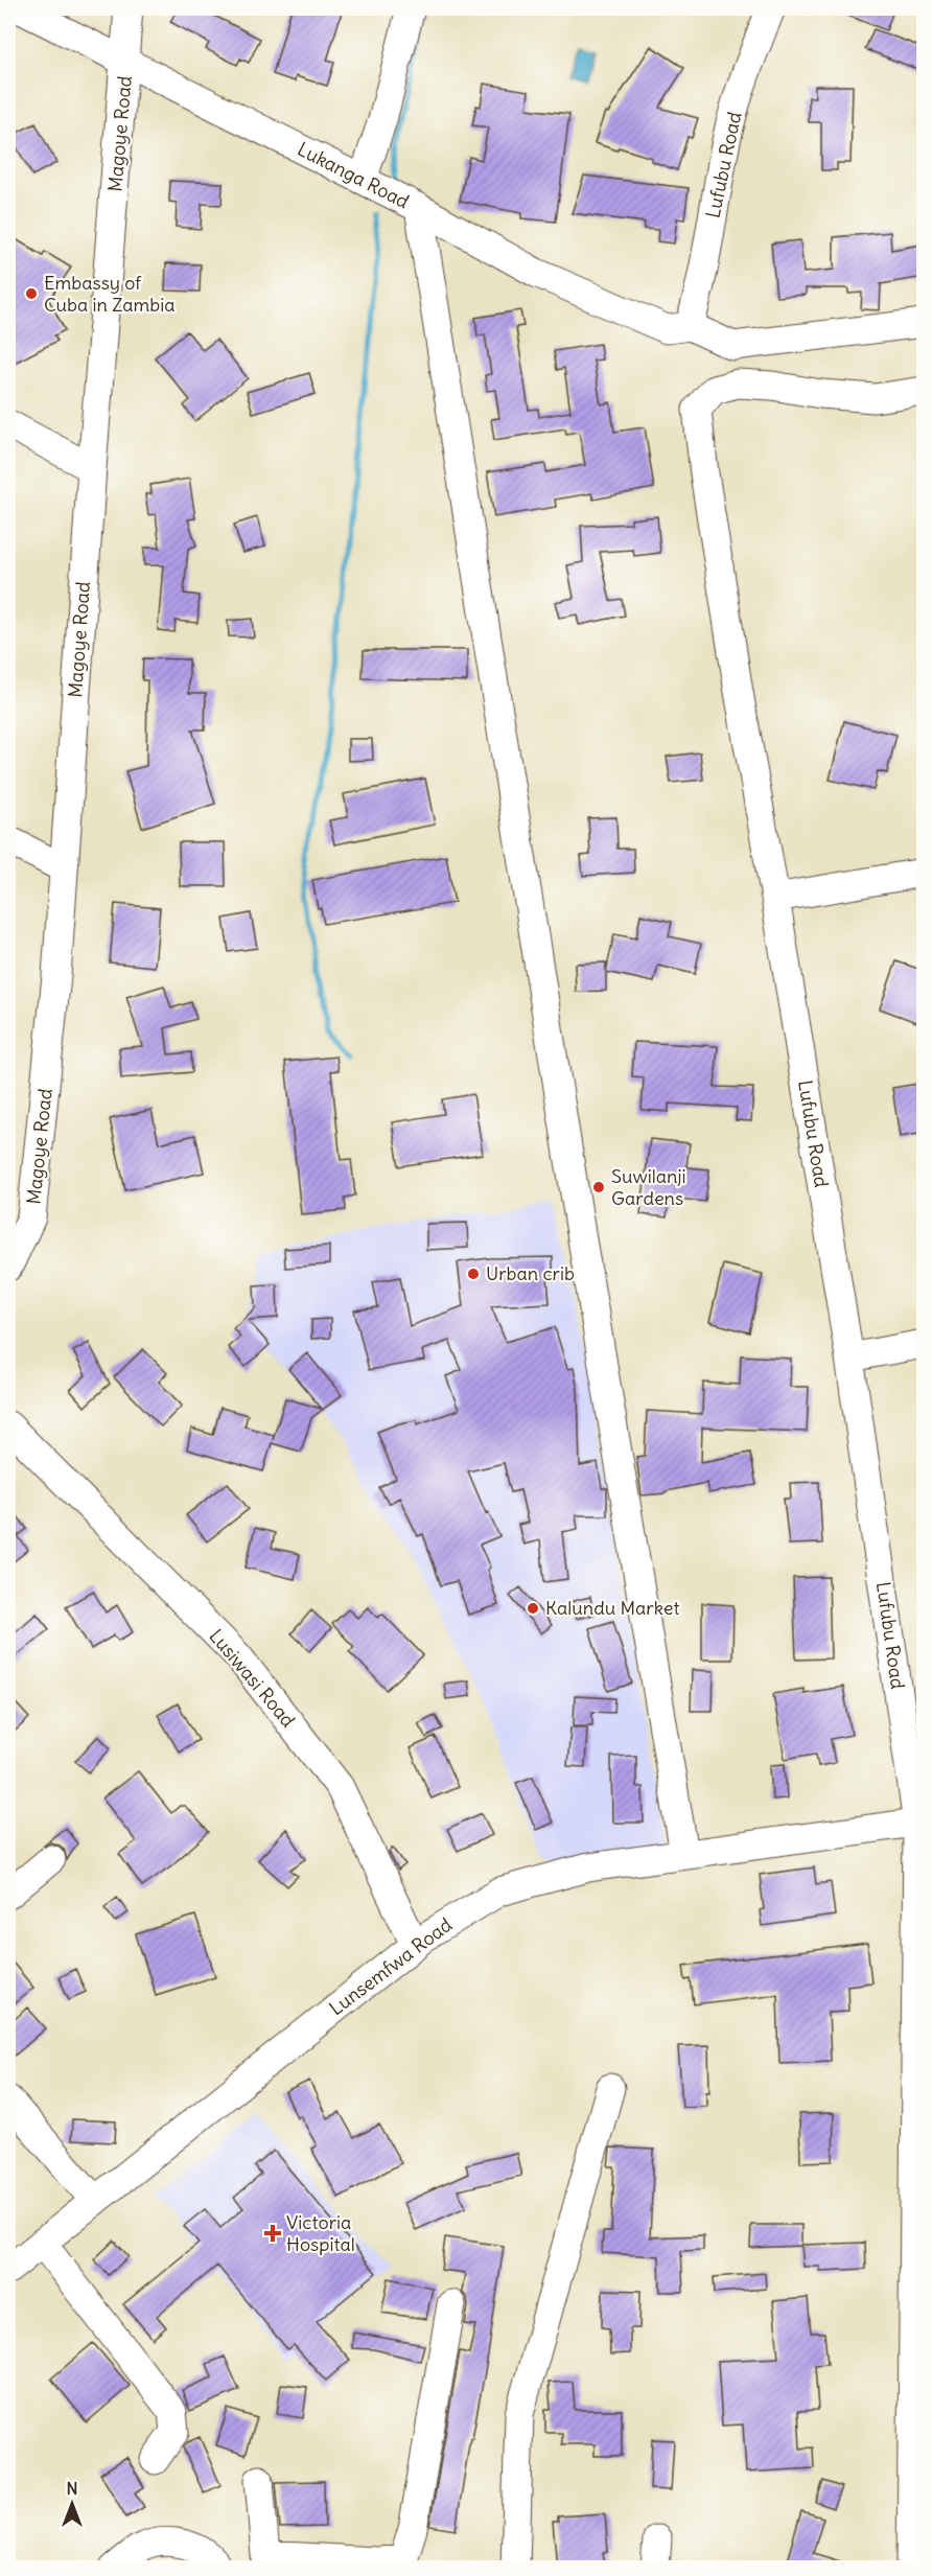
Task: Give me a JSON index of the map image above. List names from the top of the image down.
{
  "streets": {
    "street": [
      "Magoye Road",
      "Lufubu Road",
      "Lukanga Road",
      "Lusiwasi Road",
      "Lunsemfwa Road"
    ]
  },
  "crossings": [
    ["Magoye Road", "Lukanga Road"],
    ["Lufubu Road", "Lukanga Road"],
    ["Lufubu Road", "Lunsemfwa Road"],
    ["Lusiwasi Road", "Lunsemfwa Road"]
  ],
  "places": {
    "other": [
      "Embassy of Cuba in Zambia",
      "Suwilanji Gardens",
      "Urban crib",
      "Kalundu Market"
    ],
    "health": ["Victoria Hospital"]
  },
  "north": "top"
}
